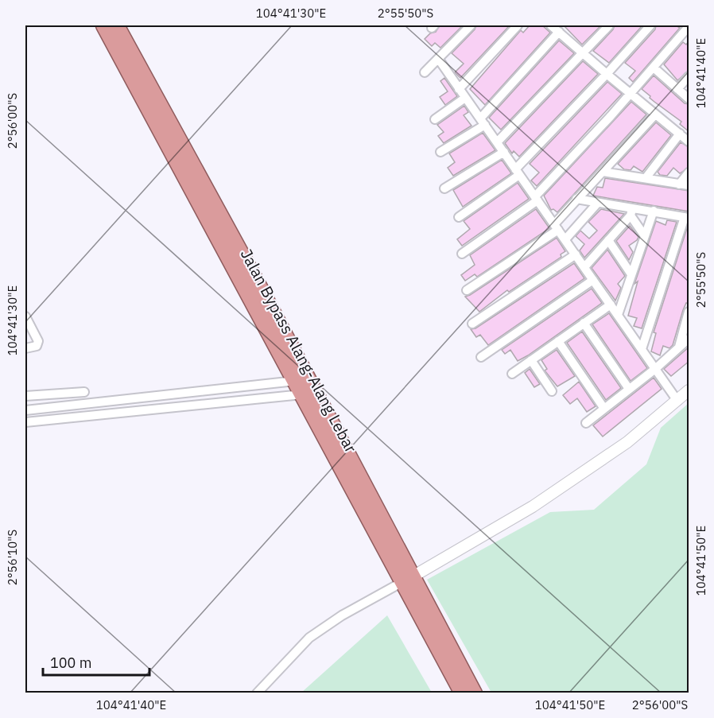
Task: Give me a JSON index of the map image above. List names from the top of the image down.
{
  "streets": {
    "highway": ["Jalan Bypass Alang-Alang Lebar"]
  },
  "scale_bar": "100 m",
  "coordinates": [
    "104°41'30\"E",
    "2°55'50\"S",
    "104°41'40\"E",
    "2°56'00\"S",
    "2°56'10\"S",
    "104°41'50\"E"
  ]
}
